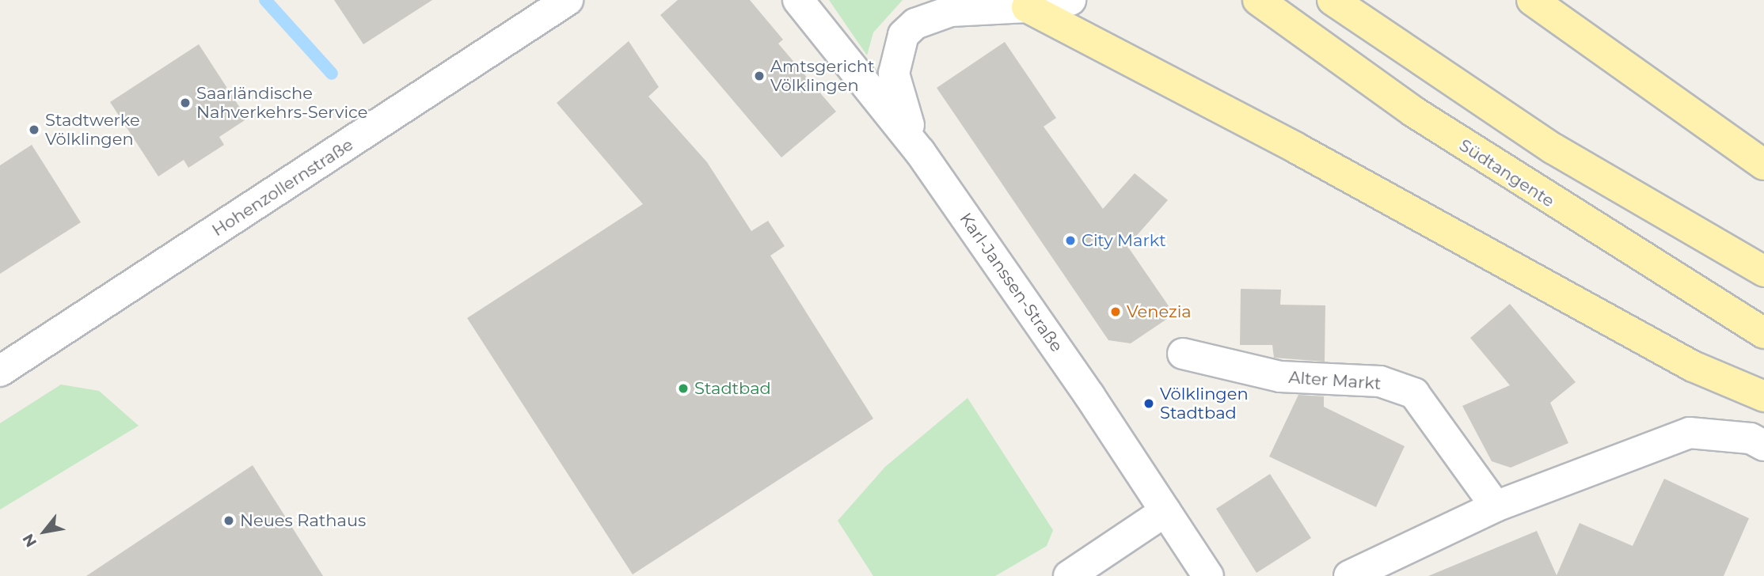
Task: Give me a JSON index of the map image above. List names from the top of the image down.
{
  "streets": {
    "main road": [
      "Südtangente",
      "Hohenzollernstraße",
      "Karl-Janssen-Straße",
      "Alter Markt"
    ]
  },
  "places": [
    "Amtsgericht Völklingen",
    "Saarländische Nahverkehrs-Service",
    "Stadtwerke Völklingen",
    "City Markt",
    "Venezia",
    "Stadtbad",
    "Völklingen Stadtbad",
    "Neues Rathaus"
  ],
  "north": "bottom left"
}
